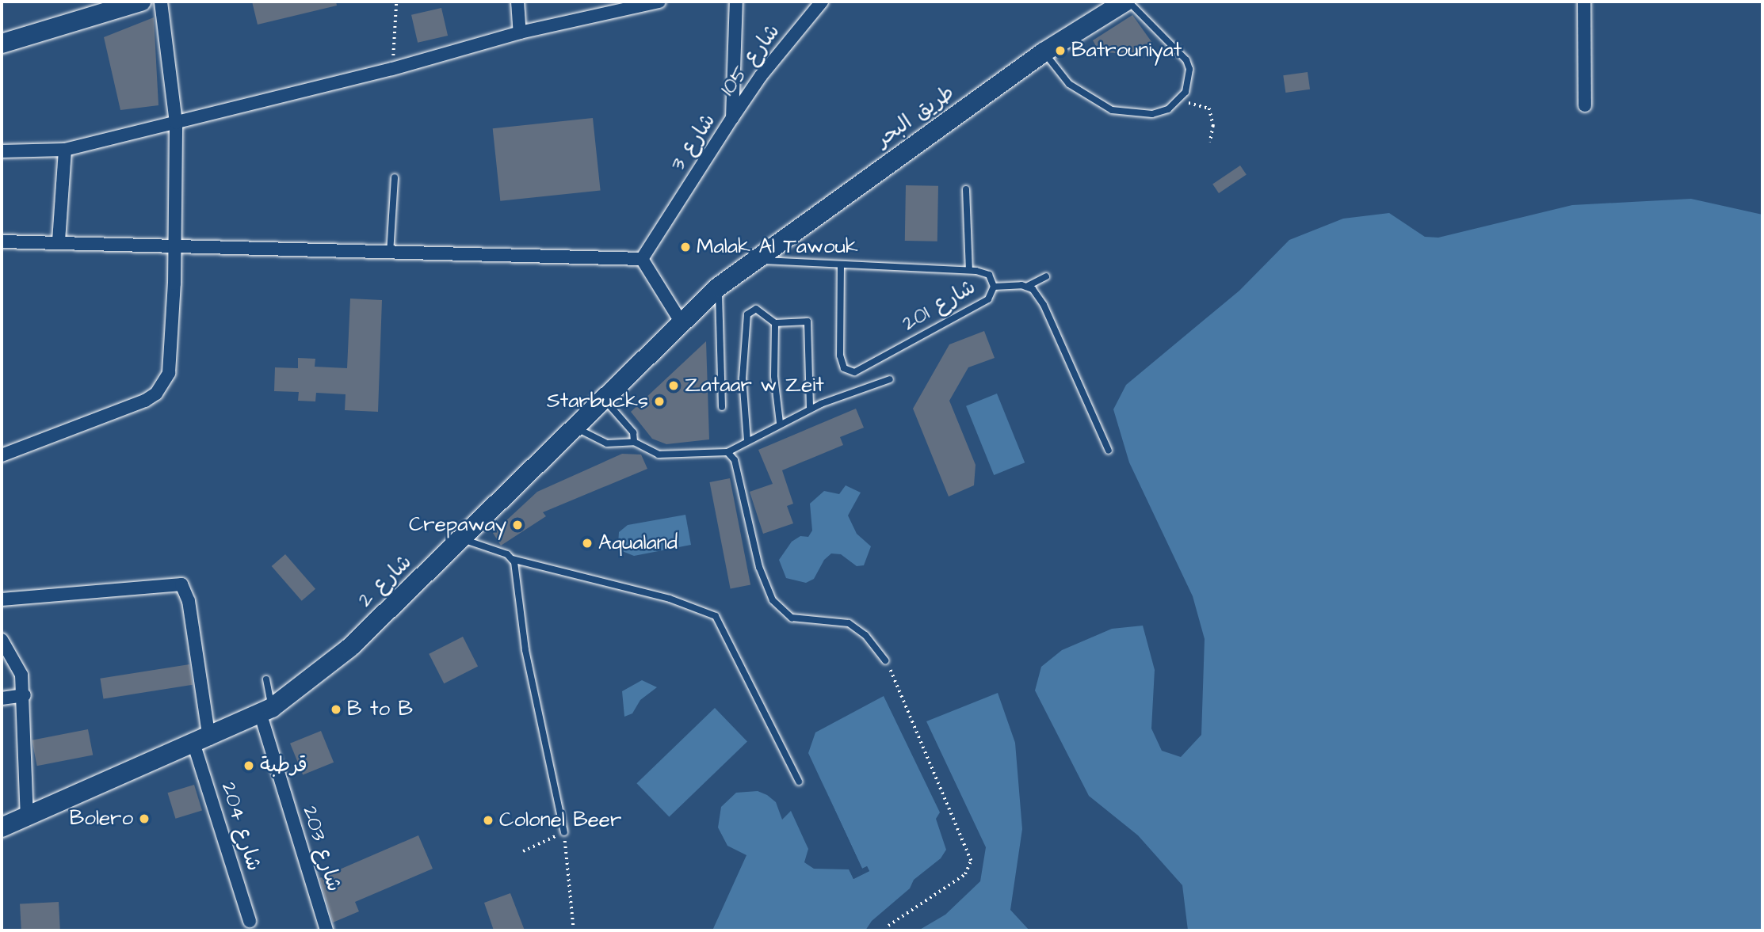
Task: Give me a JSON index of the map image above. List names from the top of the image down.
{
  "streets": {
    "main road": ["طريق البحر", "شارع 2"],
    "street": [
      "شارع 105",
      "شارع 3",
      "شارع 204",
      "شارع 203"
    ],
    "lane": ["شارع 201"]
  },
  "crossings": [
    ["شارع 105", "شارع 3"],
    ["طريق البحر", "شارع 201"],
    ["طريق البحر", "شارع 2"],
    ["شارع 2", "شارع 204"],
    ["شارع 2", "شارع 203"]
  ],
  "places": [
    "Batrouniyat",
    "Malak Al Tawouk",
    "Zataar w Zeit",
    "Starbucks",
    "Crepaway",
    "Aqualand",
    "B to B",
    "قرطبة",
    "Bolero",
    "Colonel Beer"
  ]
}
